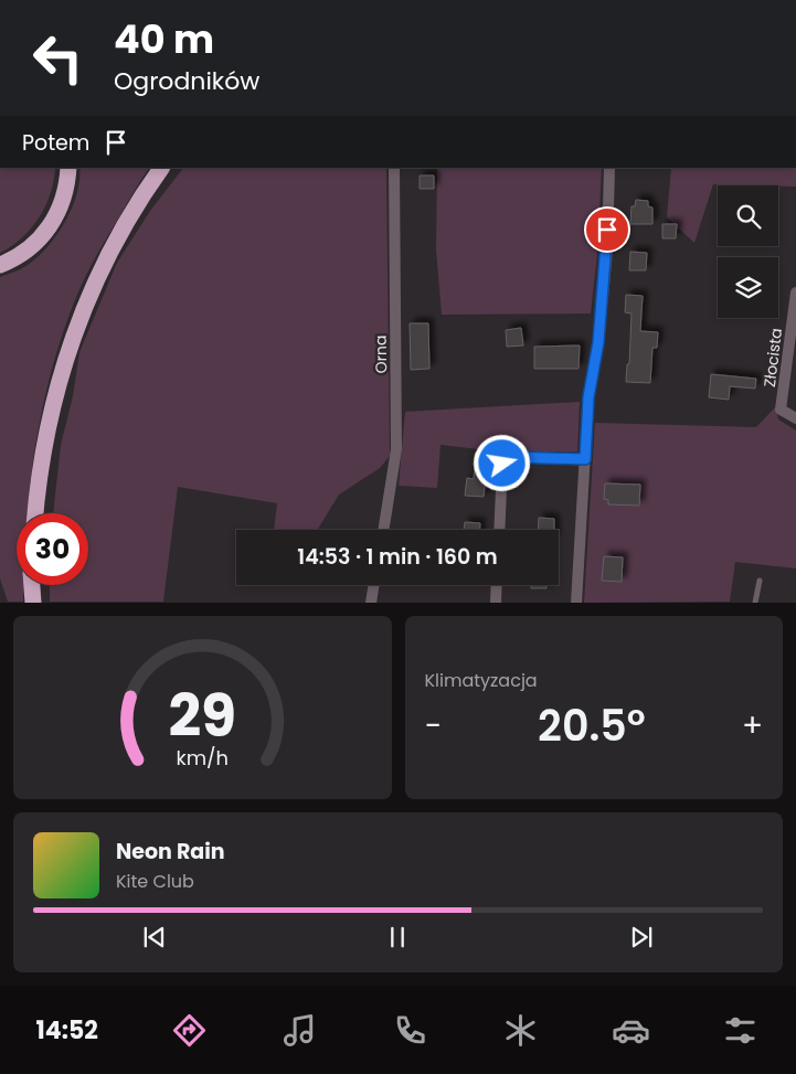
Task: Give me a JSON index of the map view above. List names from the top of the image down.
{
  "streets": {
    "street": ["Orna", "Złocista"]
  },
  "page": {
    "turn": ["40 m", "Ogrodników"],
    "then": "Potem",
    "limit": "30",
    "trip": "14:53 · 1 min · 160 m",
    "tile": "Klimatyzacja",
    "heat": ["−", "20.5°", "+"],
    "song": ["Neon Rain", "Kite Club"],
    "tabs": "14:52",
    "gauge": ["29", "km/h"]
  }
}
